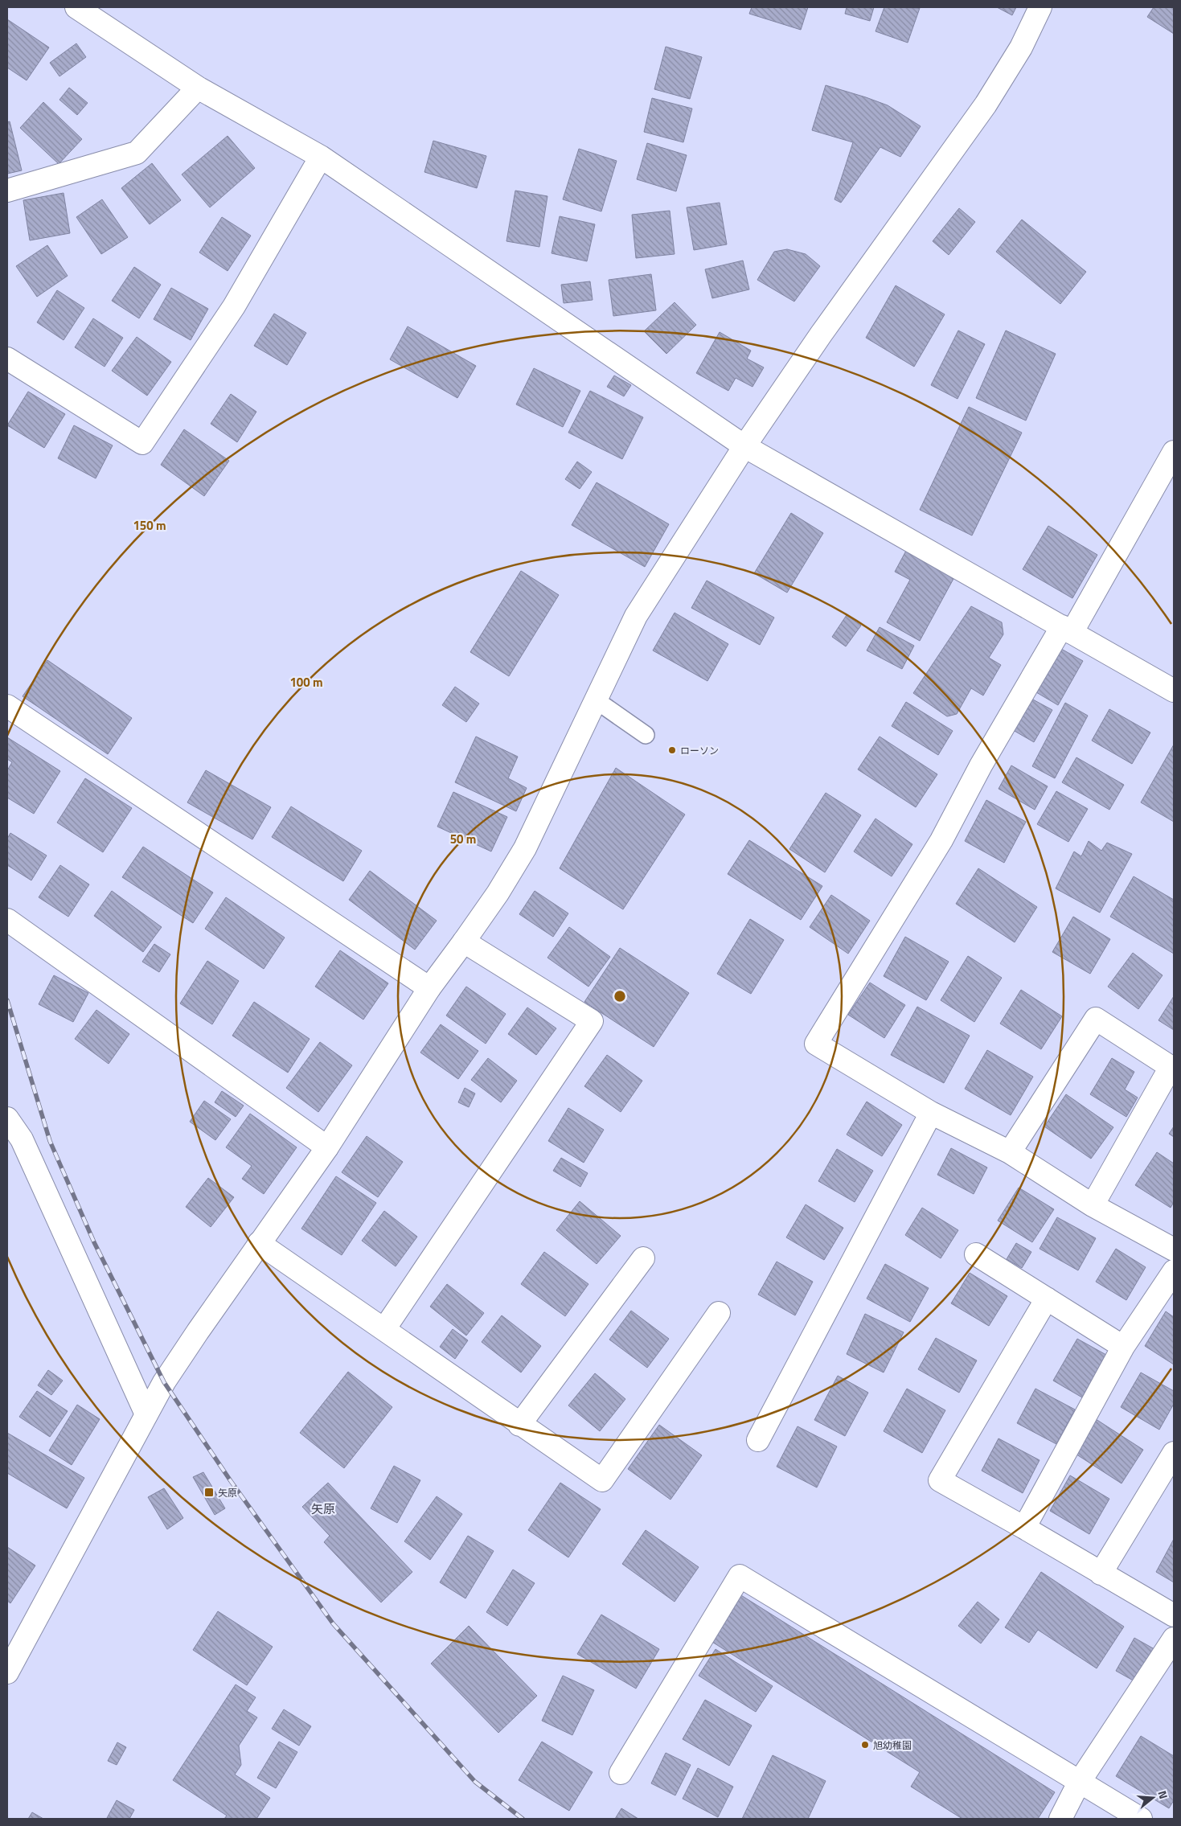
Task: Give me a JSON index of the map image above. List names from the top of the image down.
{
  "districts": ["矢原"],
  "places": {
    "other": ["ローソン", "旭幼稚園"],
    "transit": ["矢原"]
  },
  "north": "right",
  "rings": ["150 m", "100 m", "50 m"]
}
